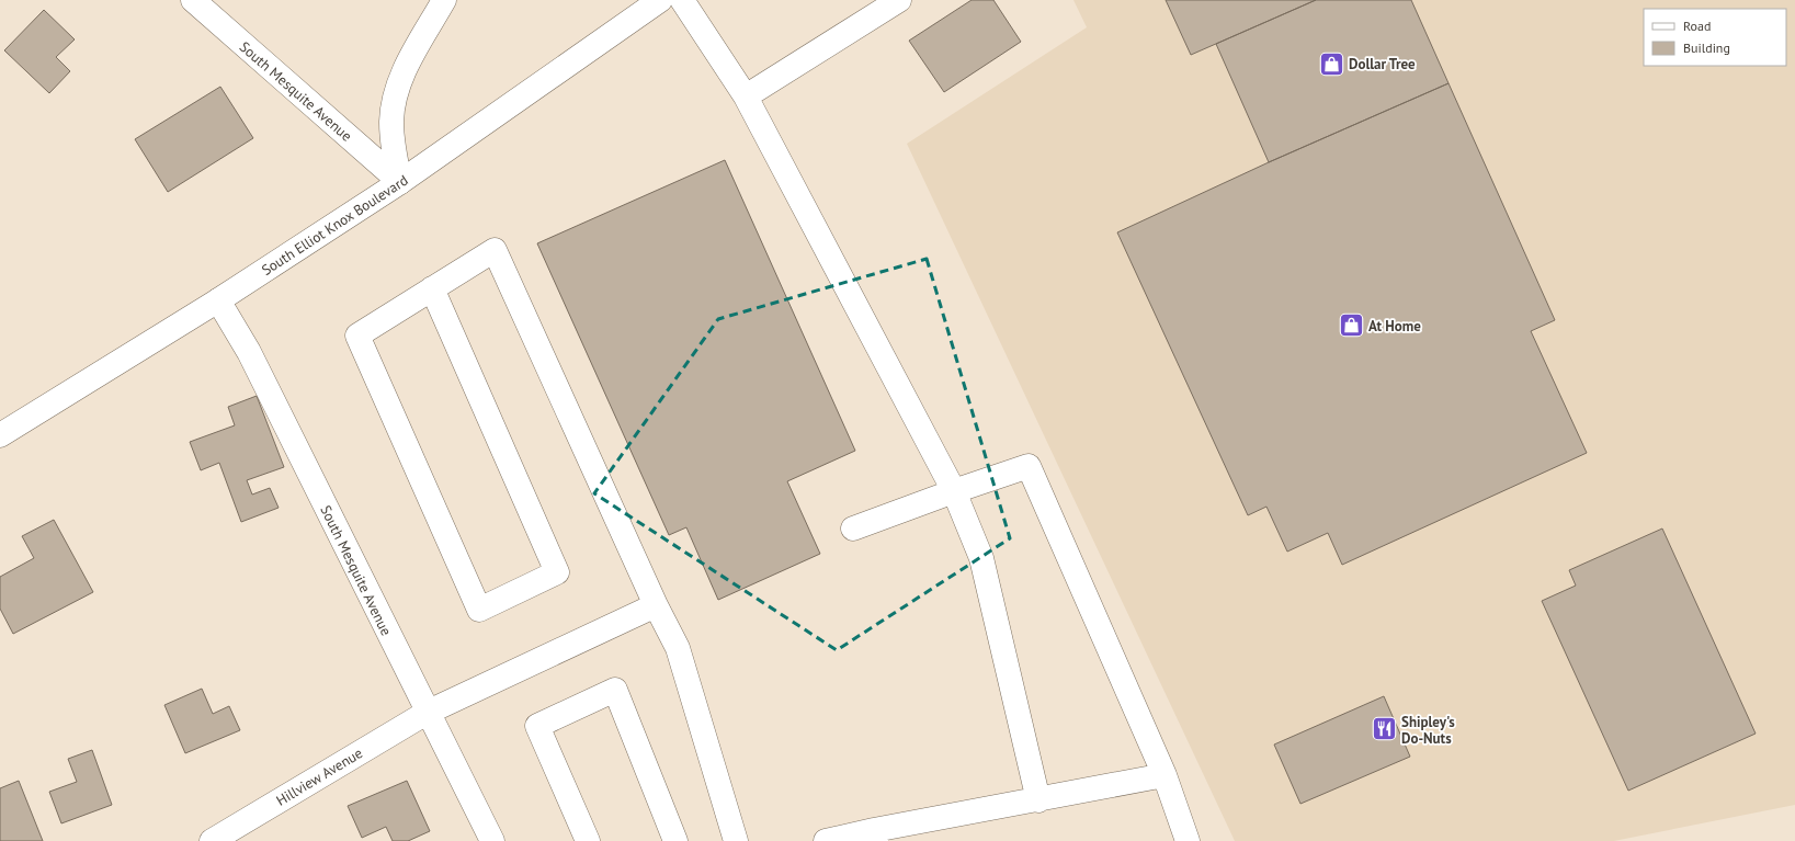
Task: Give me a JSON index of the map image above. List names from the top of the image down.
{
  "streets": {
    "street": ["South Mesquite Avenue", "South Elliot Knox Boulevard", "Hillview Avenue"]
  },
  "crossings": [
    ["South Mesquite Avenue", "South Elliot Knox Boulevard"],
    ["South Mesquite Avenue", "Hillview Avenue"]
  ],
  "places": {
    "shop": ["Dollar Tree", "At Home"],
    "restaurant": ["Shipley's Do-Nuts"]
  },
  "legend": ["Road", "Building"]
}
